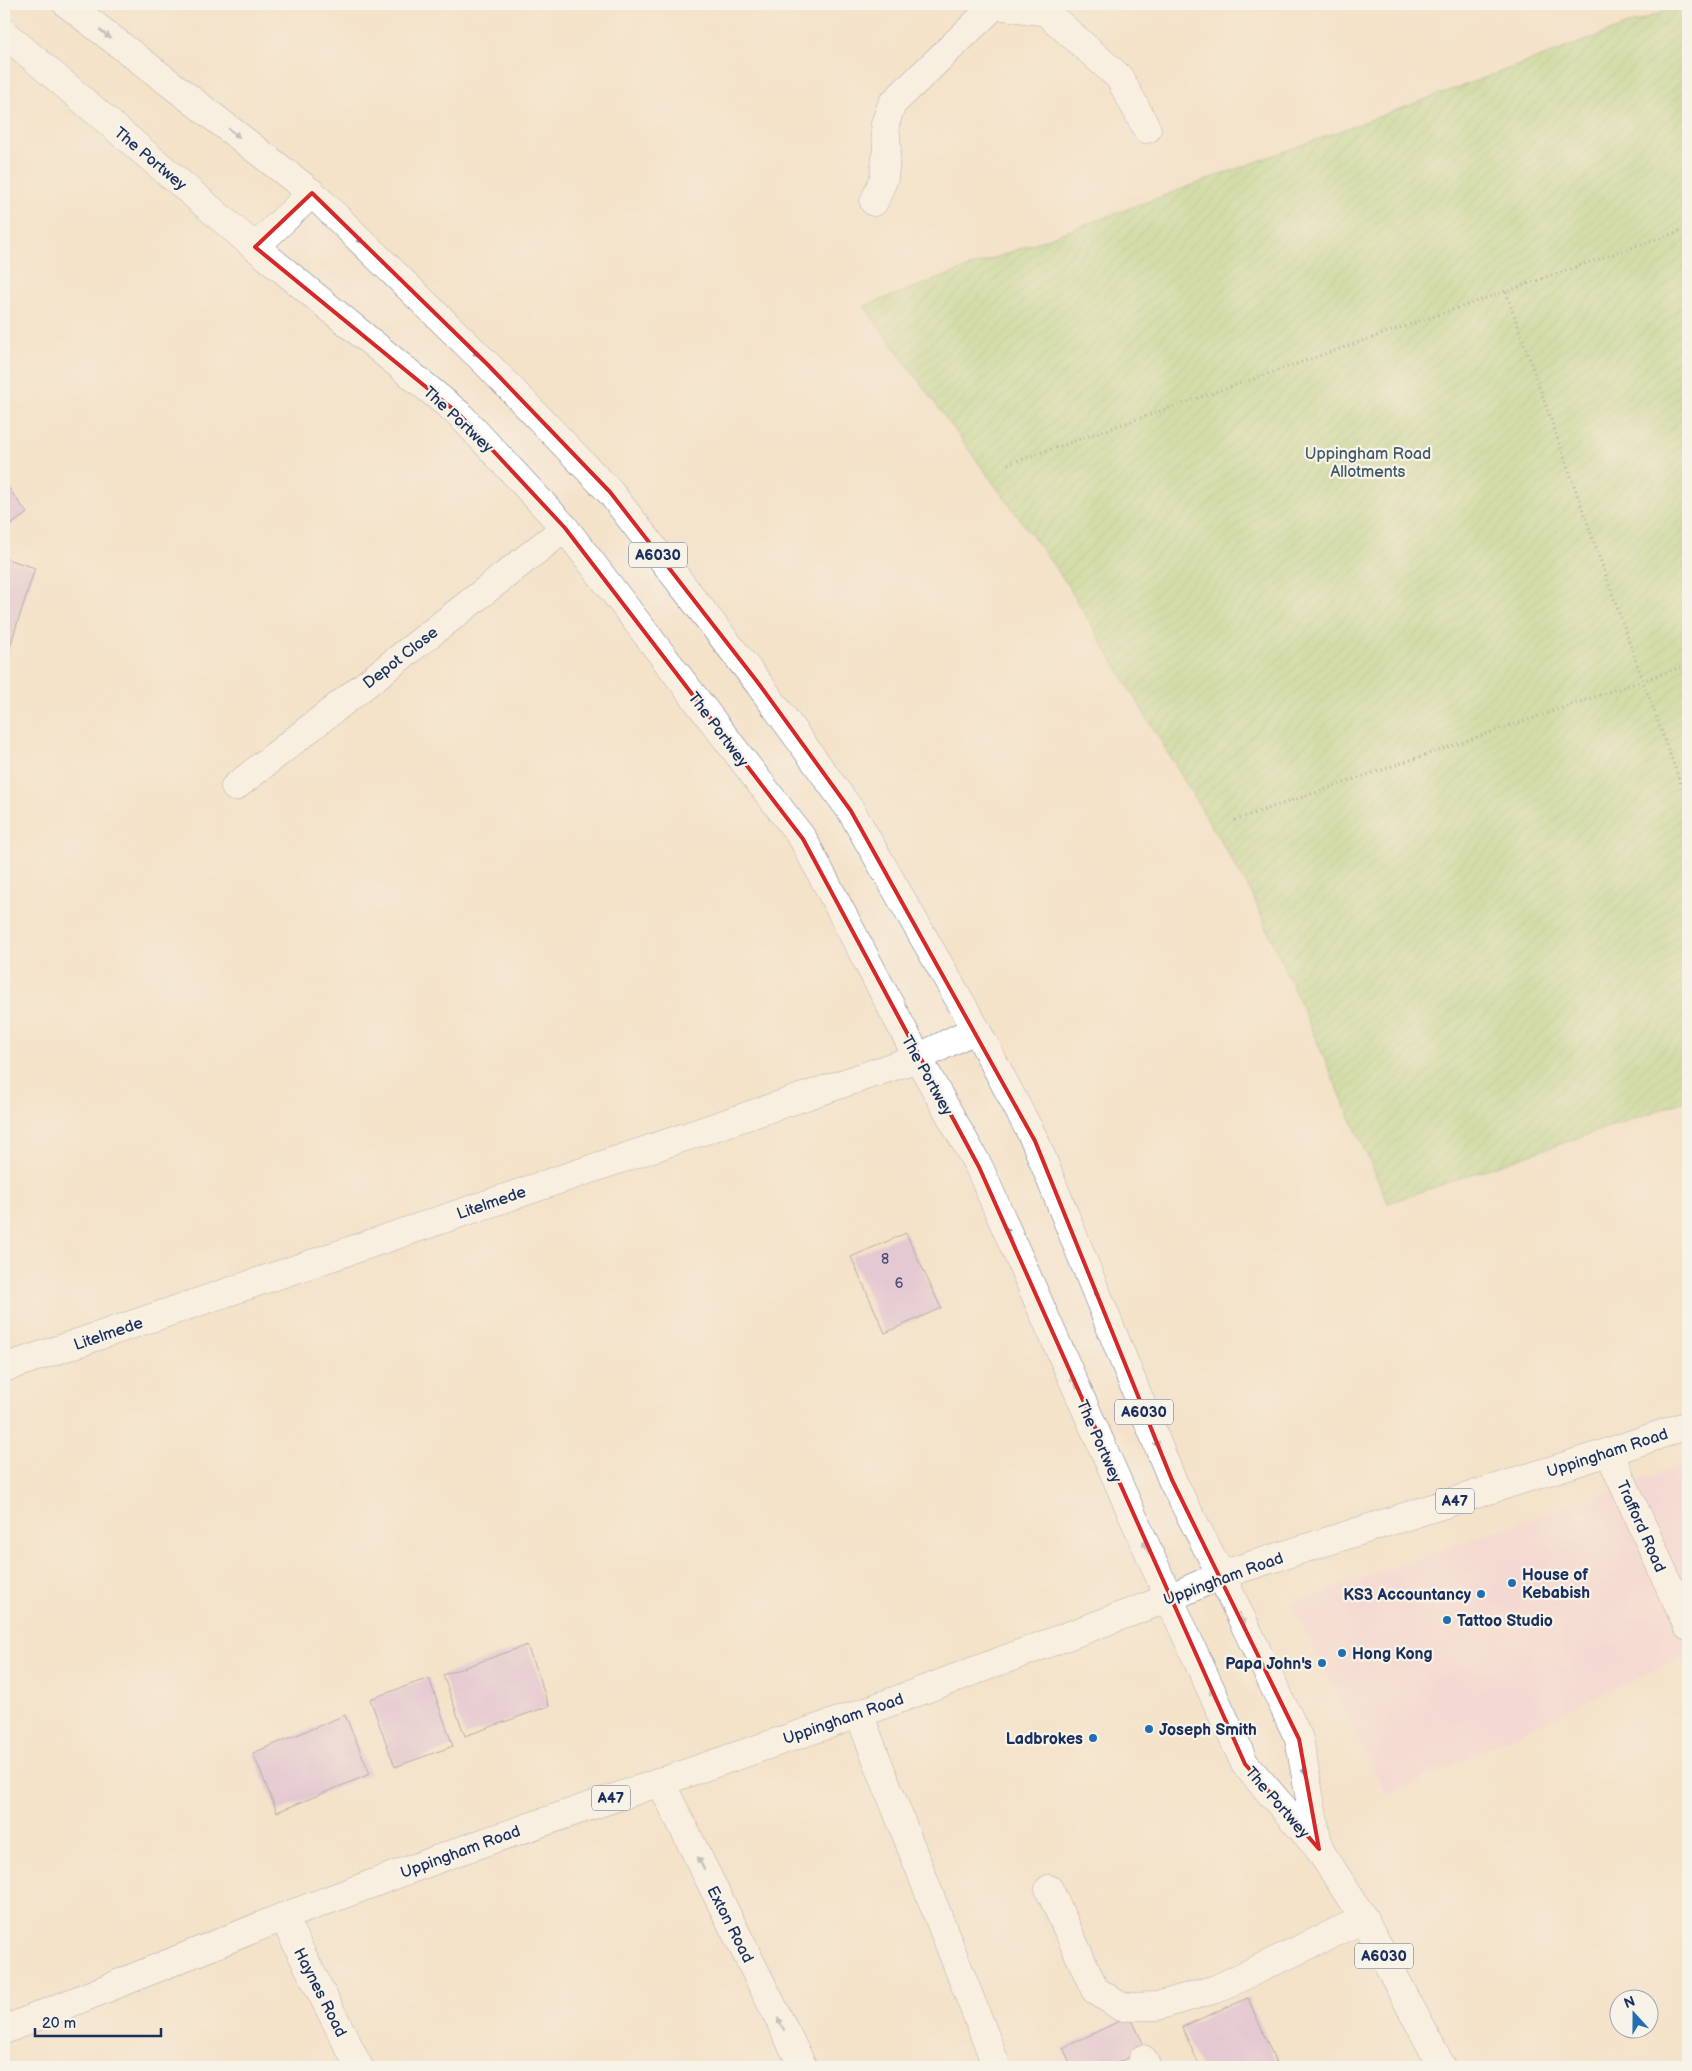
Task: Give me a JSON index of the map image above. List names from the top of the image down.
{
  "streets": {
    "main road": [
      "The Portwey",
      "A6030",
      "Depot Close",
      "Litelmede",
      "Uppingham Road",
      "A47",
      "Trafford Road",
      "Exton Road",
      "Haynes Road"
    ]
  },
  "crossings": [
    ["The Portwey", "A6030"],
    ["The Portwey", "Depot Close"],
    ["The Portwey", "Litelmede"],
    ["The Portwey", "Uppingham Road"],
    ["Uppingham Road", "Trafford Road"],
    ["Uppingham Road", "Exton Road"],
    ["Uppingham Road", "Haynes Road"]
  ],
  "parks": ["Uppingham Road Allotments"],
  "places": [
    "House of Kebabish",
    "KS3 Accountancy",
    "Tattoo Studio",
    "Hong Kong",
    "Papa John's",
    "Joseph Smith",
    "Ladbrokes"
  ],
  "house_numbers": ["8", "6"],
  "scale_bar": "20 m",
  "north": "top"
}
